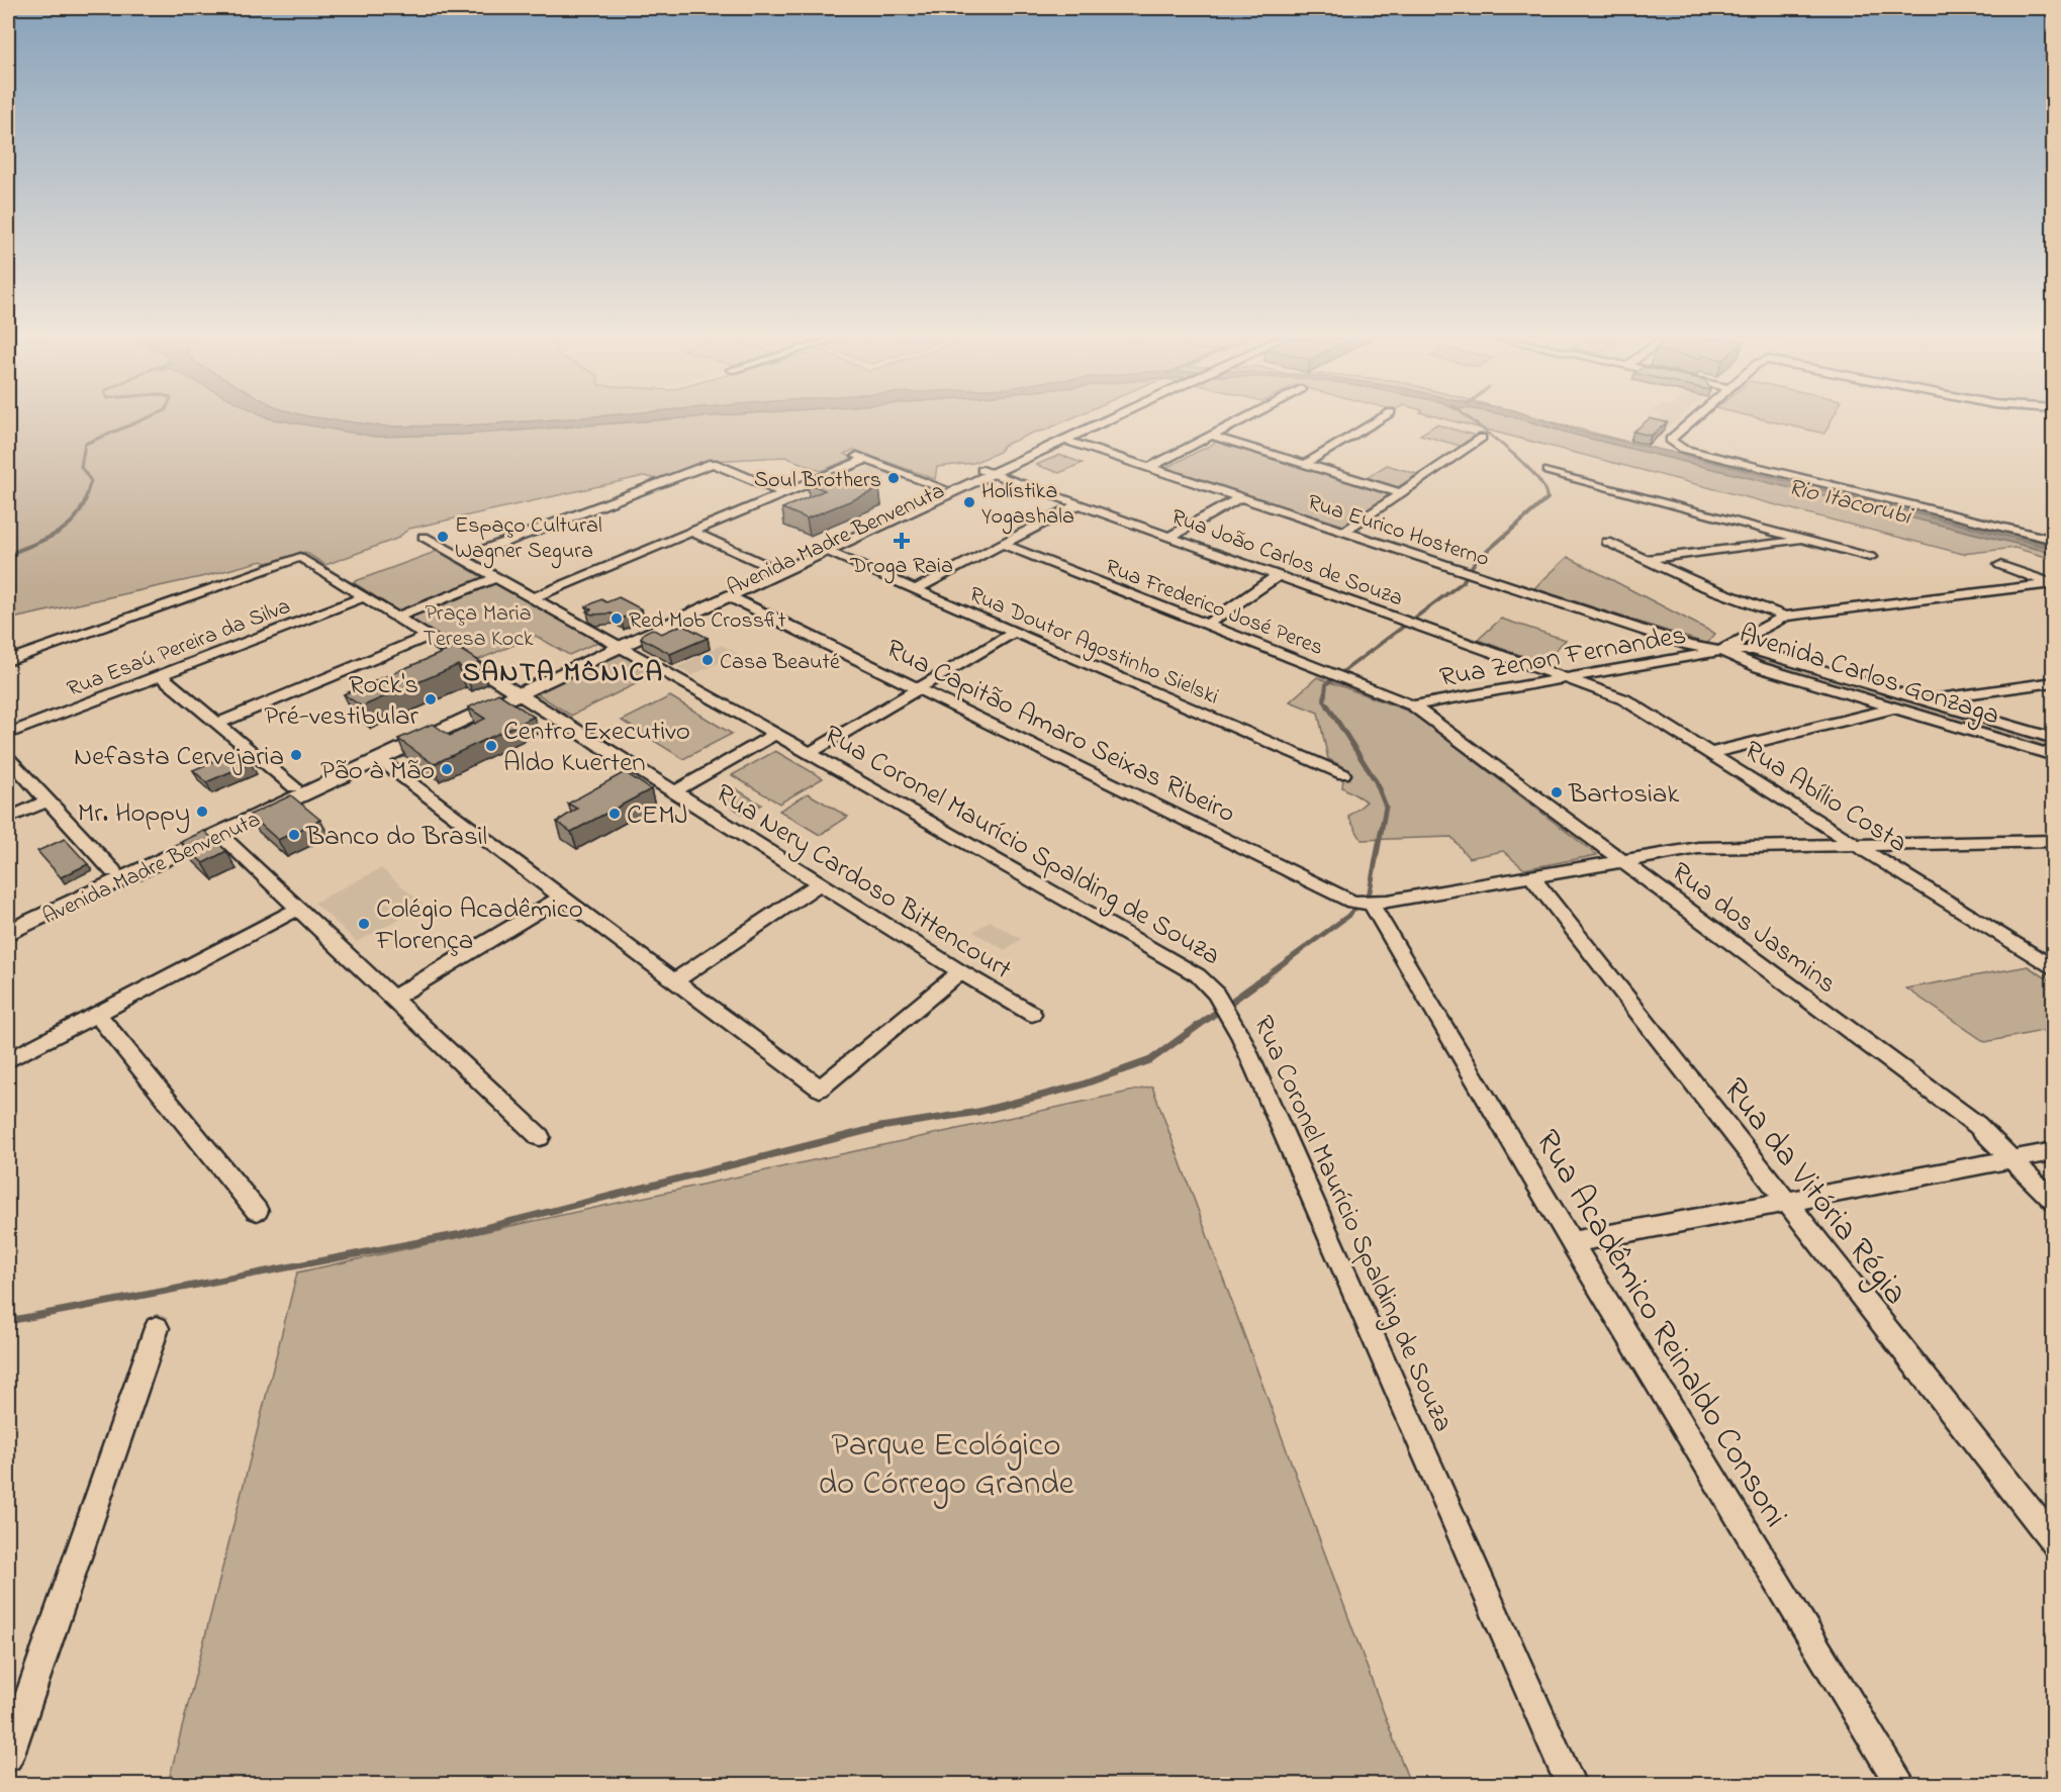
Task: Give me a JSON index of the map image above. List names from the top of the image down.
{
  "streets": {
    "main road": ["Avenida Madre Benvenuta"],
    "street": [
      "Rua Eurico Hosterno",
      "Rua João Carlos de Souza",
      "Rua Frederico José Peres",
      "Rua Doutor Agostinho Sielski",
      "Rua Esaú Pereira da Silva",
      "Rua Zenon Fernandes",
      "Avenida Carlos Gonzaga",
      "Rua Capitão Amaro Seixas Ribeiro",
      "Rua Abílio Costa",
      "Rua Coronel Maurício Spalding de Souza",
      "Rua Nery Cardoso Bittencourt",
      "Rua dos Jasmins",
      "Rua da Vitória Régia",
      "Rua Acadêmico Reinaldo Consoni"
    ]
  },
  "crossings": [
    ["Rua Eurico Hosterno", "Avenida Madre Benvenuta"],
    ["Rua Eurico Hosterno", "Rua Zenon Fernandes"],
    ["Rua Eurico Hosterno", "Avenida Carlos Gonzaga"],
    ["Avenida Madre Benvenuta", "Rua João Carlos de Souza"],
    ["Avenida Madre Benvenuta", "Rua Doutor Agostinho Sielski"],
    ["Avenida Madre Benvenuta", "Rua Capitão Amaro Seixas Ribeiro"],
    ["Avenida Madre Benvenuta", "Rua Coronel Maurício Spalding de Souza"],
    ["Avenida Madre Benvenuta", "Rua Nery Cardoso Bittencourt"],
    ["Rua João Carlos de Souza", "Rua Zenon Fernandes"],
    ["Rua João Carlos de Souza", "Rua Abílio Costa"],
    ["Rua Frederico José Peres", "Rua Zenon Fernandes"],
    ["Rua Frederico José Peres", "Rua dos Jasmins"],
    ["Rua Esaú Pereira da Silva", "Rua Nery Cardoso Bittencourt"],
    ["Rua Zenon Fernandes", "Avenida Carlos Gonzaga"],
    ["Rua Zenon Fernandes", "Rua Abílio Costa"],
    ["Rua Zenon Fernandes", "Rua dos Jasmins"],
    ["Rua Capitão Amaro Seixas Ribeiro", "Rua Acadêmico Reinaldo Consoni"]
  ],
  "districts": ["SANTA MÔNICA"],
  "water": ["Rio Itacorubi"],
  "parks": ["Praça Maria Teresa Kock", "Parque Ecológico do Córrego Grande"],
  "places": {
    "other": [
      "Soul Brothers",
      "Holístika Yogashala",
      "Espaço Cultural Wagner Segura",
      "Red Mob Crossfit",
      "Casa Beauté",
      "Rock's Pré-vestibular",
      "Centro Executivo Aldo Kuerten",
      "Nefasta Cervejaria",
      "Pão à Mão",
      "Bartosiak",
      "Mr. Hoppy",
      "CEMJ",
      "Banco do Brasil",
      "Colégio Acadêmico Florença"
    ],
    "health": ["Droga Raia"]
  }
}
